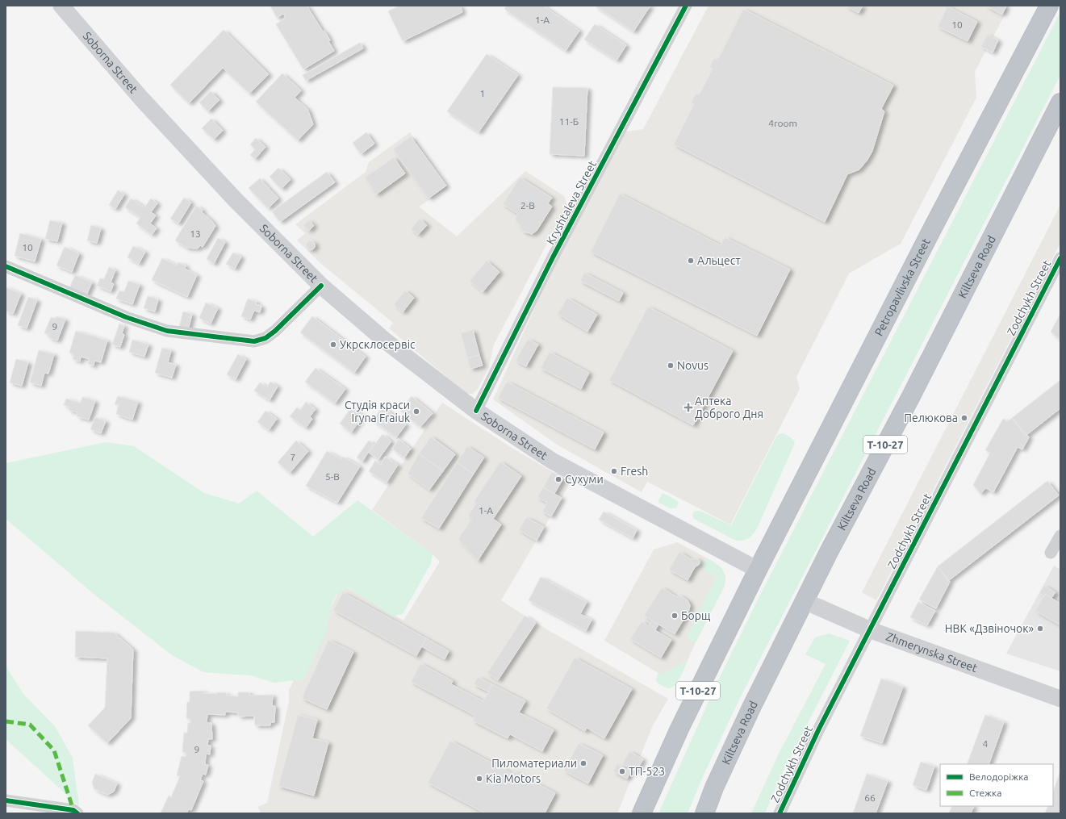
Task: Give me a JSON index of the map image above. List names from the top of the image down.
{
  "streets": {
    "highway": ["Kiltseva Road", "Petropavlivska Street", "Т-10-27"],
    "main road": ["Soborna Street", "Zhmerynska Street"],
    "street": ["Kryshtaleva Street", "Zodchykh Street"]
  },
  "crossings": [
    ["Soborna Street", "Kryshtaleva Street"],
    ["Soborna Street", "Petropavlivska Street"],
    ["Soborna Street", "Т-10-27"],
    ["Kiltseva Road", "Zhmerynska Street"],
    ["Petropavlivska Street", "Т-10-27"],
    ["Zodchykh Street", "Zhmerynska Street"]
  ],
  "places": {
    "other": [
      "Альцест",
      "Укрсклосервіс",
      "Novus",
      "Студія краси Iryna Fraiuk",
      "Пелюкова",
      "Fresh",
      "Сухуми",
      "Борщ",
      "НВК «Дзвіночок»",
      "Пиломатериали",
      "ТП-523",
      "Kia Motors"
    ],
    "health": ["Аптека Доброго Дня"]
  },
  "house_numbers": [
    "1-А",
    "10",
    "1",
    "11-Б",
    "4room",
    "2-В",
    "13",
    "10",
    "9",
    "7",
    "5-В",
    "1-А",
    "4",
    "9",
    "66"
  ],
  "legend": ["Велодоріжка", "Стежка"]
}
